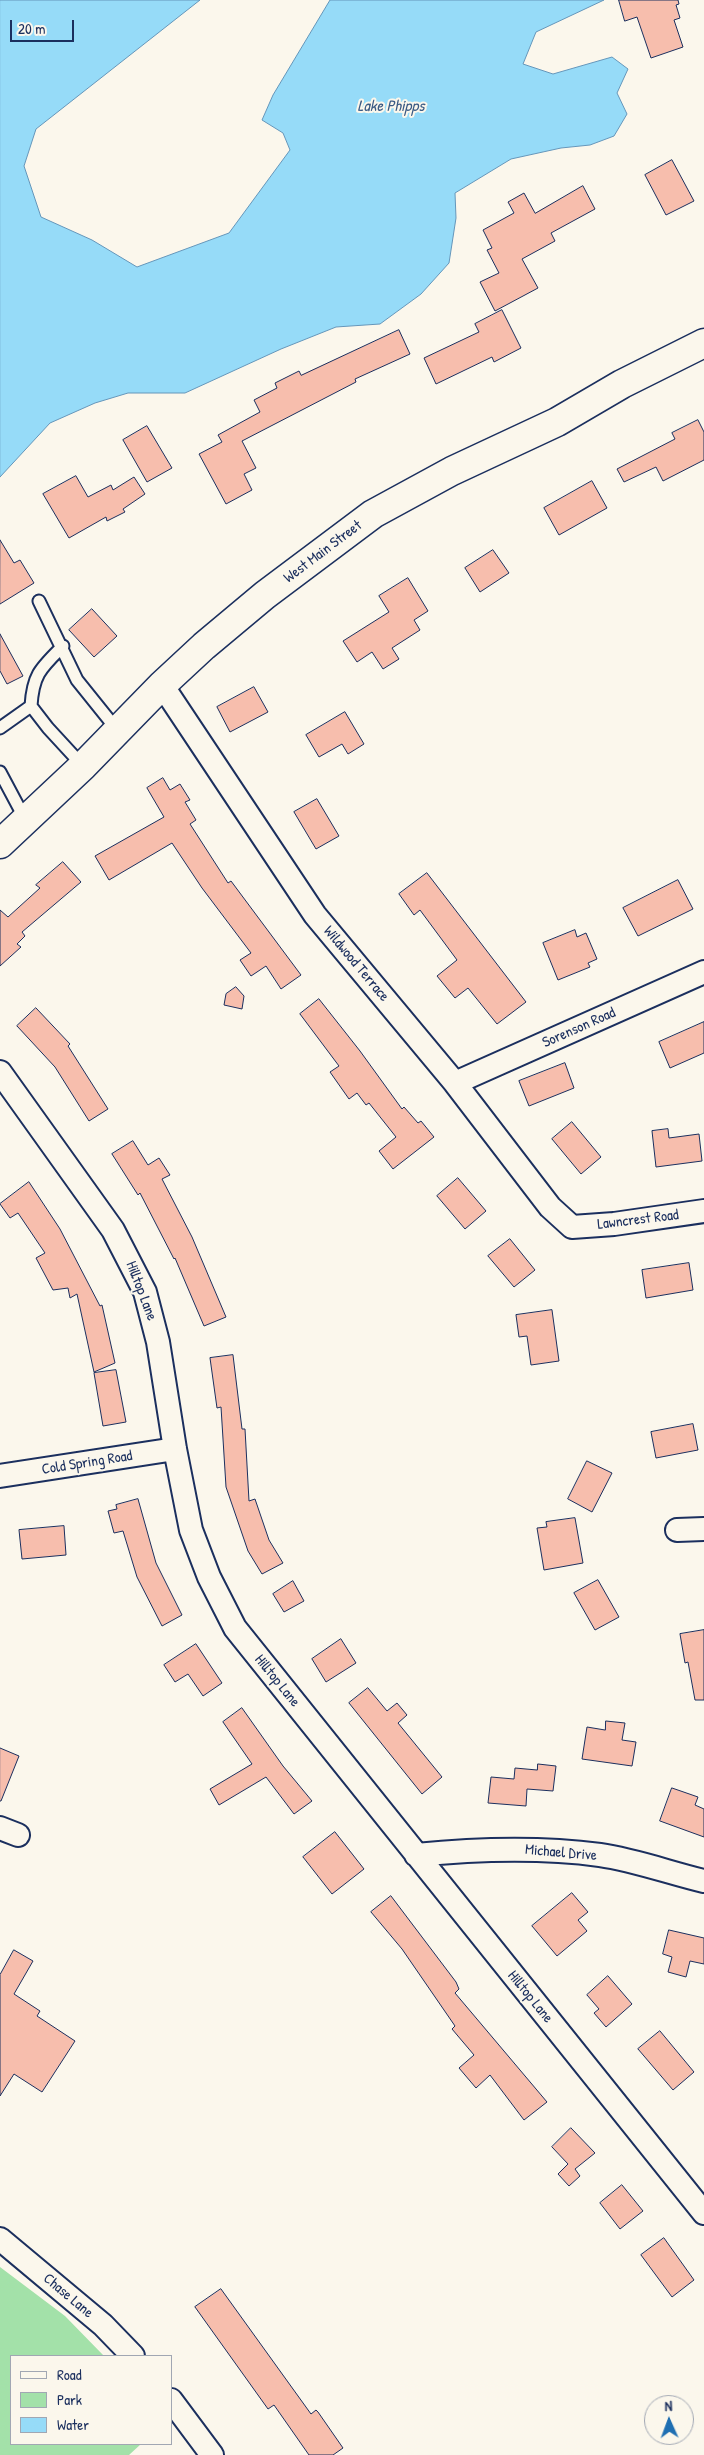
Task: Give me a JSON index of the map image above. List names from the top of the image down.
{
  "streets": {
    "street": [
      "West Main Street",
      "Wildwood Terrace",
      "Sorenson Road",
      "Lawncrest Road",
      "Hilltop Lane",
      "Cold Spring Road",
      "Michael Drive",
      "Chase Lane"
    ]
  },
  "crossings": [
    ["West Main Street", "Wildwood Terrace"],
    ["Wildwood Terrace", "Sorenson Road"],
    ["Wildwood Terrace", "Lawncrest Road"],
    ["Hilltop Lane", "Cold Spring Road"],
    ["Hilltop Lane", "Michael Drive"]
  ],
  "water": ["Lake Phipps"],
  "legend": ["Road", "Park", "Water"],
  "scale_bar": "20 m",
  "north": "top"
}
